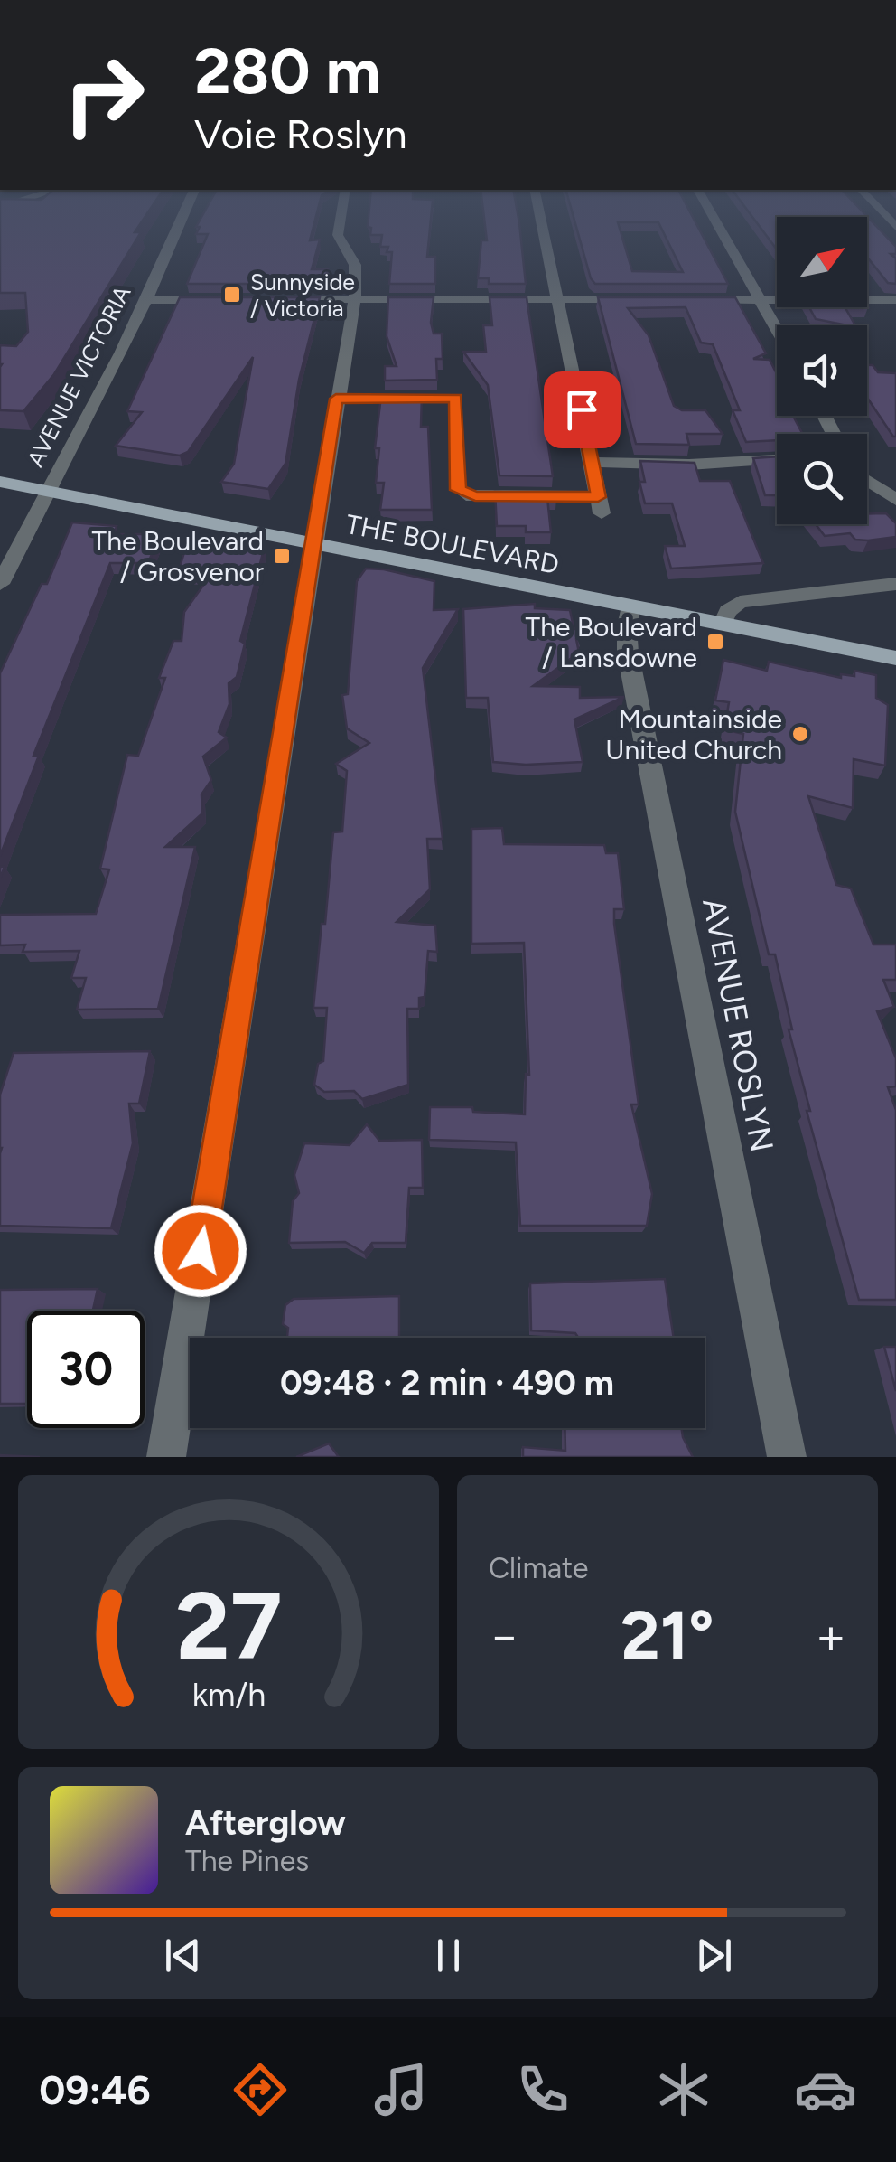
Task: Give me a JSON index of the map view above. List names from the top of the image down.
{
  "streets": {
    "main road": ["THE BOULEVARD"],
    "street": ["AVENUE VICTORIA", "AVENUE ROSLYN"]
  },
  "crossings": [
    ["AVENUE VICTORIA", "THE BOULEVARD"],
    ["THE BOULEVARD", "AVENUE ROSLYN"]
  ],
  "places": {
    "transit": ["Sunnyside / Victoria", "The Boulevard / Grosvenor", "The Boulevard / Lansdowne"],
    "other": ["Mountainside United Church"]
  },
  "north": "top right",
  "page": {
    "turn": ["280 m", "Voie Roslyn"],
    "limit": "30",
    "trip": "09:48 · 2 min · 490 m",
    "tile": "Climate",
    "heat": ["−", "21°", "+"],
    "song": ["Afterglow", "The Pines"],
    "tabs": "09:46",
    "gauge": ["27", "km/h"]
  }
}
